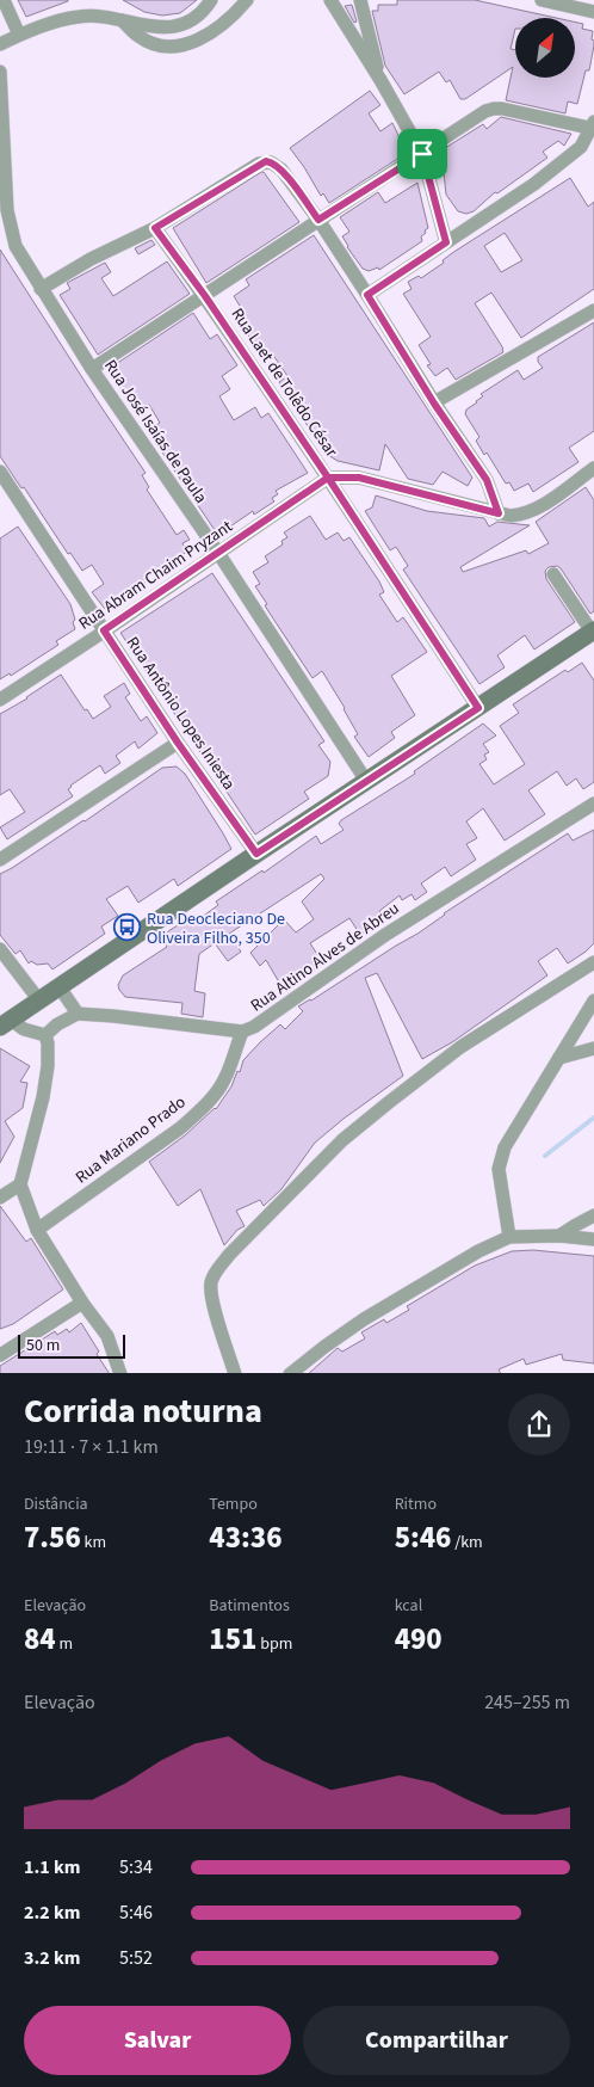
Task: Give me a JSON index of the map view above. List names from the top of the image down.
{
  "streets": {
    "street": [
      "Rua Laet de Tolêdo César",
      "Rua José Isaías de Paula",
      "Rua Abram Chaim Pryzant",
      "Rua Antônio Lopes Iniesta",
      "Rua Altino Alves de Abreu",
      "Rua Mariano Prado"
    ]
  },
  "crossings": [
    ["Rua Laet de Tolêdo César", "Rua Abram Chaim Pryzant"],
    ["Rua José Isaías de Paula", "Rua Abram Chaim Pryzant"],
    ["Rua Abram Chaim Pryzant", "Rua Antônio Lopes Iniesta"],
    ["Rua Altino Alves de Abreu", "Rua Mariano Prado"]
  ],
  "places": {
    "bus stop": ["Rua Deocleciano De Oliveira Filho, 350"]
  },
  "scale_bar": "50 m",
  "north": "top right",
  "page": {
    "scale": "50 m",
    "heading": ["Corrida noturna", "19:11 · 7 × 1.1 km"],
    "stats": [
      ["Distância", "7.56 km"],
      ["Tempo", "43:36"],
      ["Ritmo", "5:46 /km"],
      ["Elevação", "84 m"],
      ["Batimentos", "151 bpm"],
      ["kcal", "490"]
    ],
    "chart": ["Elevação", "245–255 m"],
    "list": [
      {
        "name": "1.1 km",
        "note": "5:34"
      },
      {
        "name": "2.2 km",
        "note": "5:46"
      },
      {
        "name": "3.2 km",
        "note": "5:52"
      }
    ],
    "buttons": ["Salvar", "Compartilhar"]
  }
}
